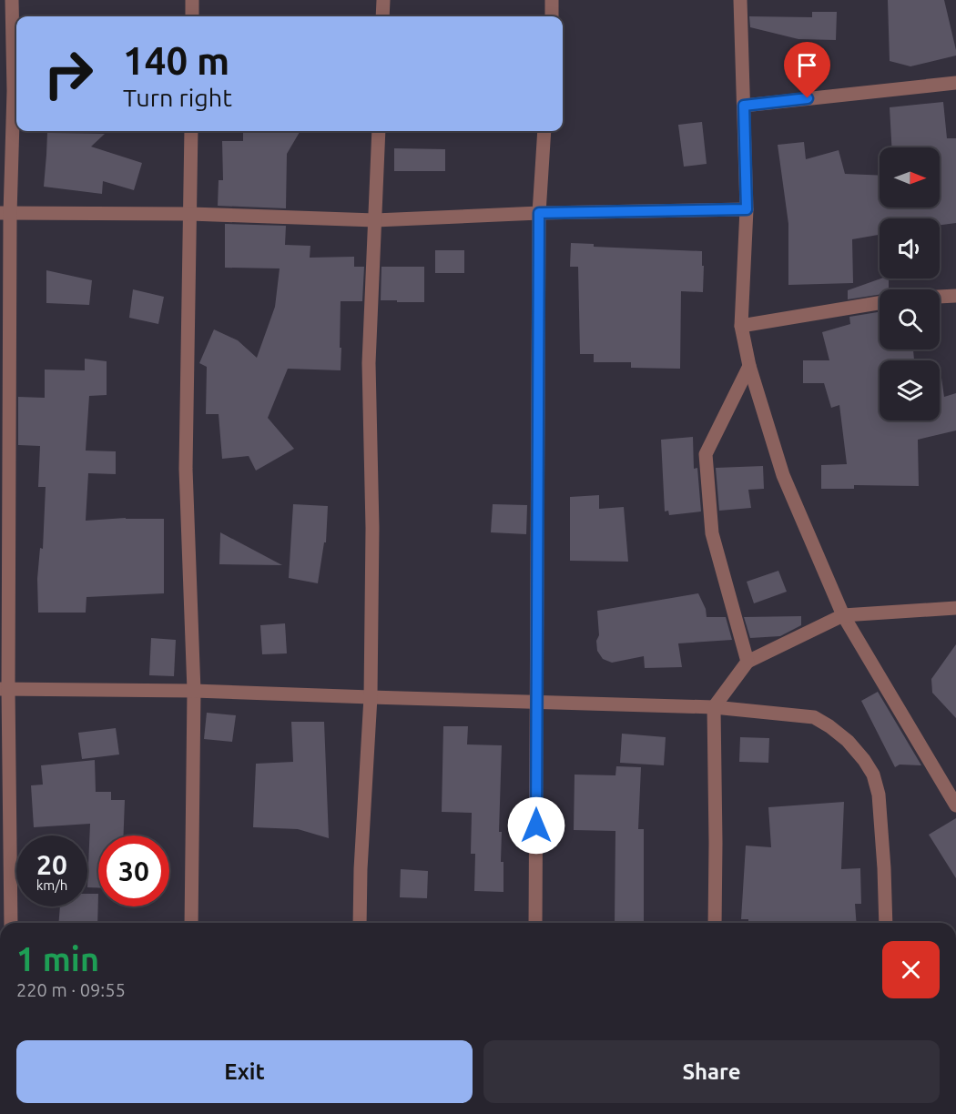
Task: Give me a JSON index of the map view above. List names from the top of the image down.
{
  "north": "right",
  "page": {
    "turn": ["140 m", "Turn right"],
    "speed": "20 km/h",
    "limit": "30",
    "heading": ["1 min", "220 m · 09:55"],
    "buttons": ["Exit", "Share"]
  }
}
